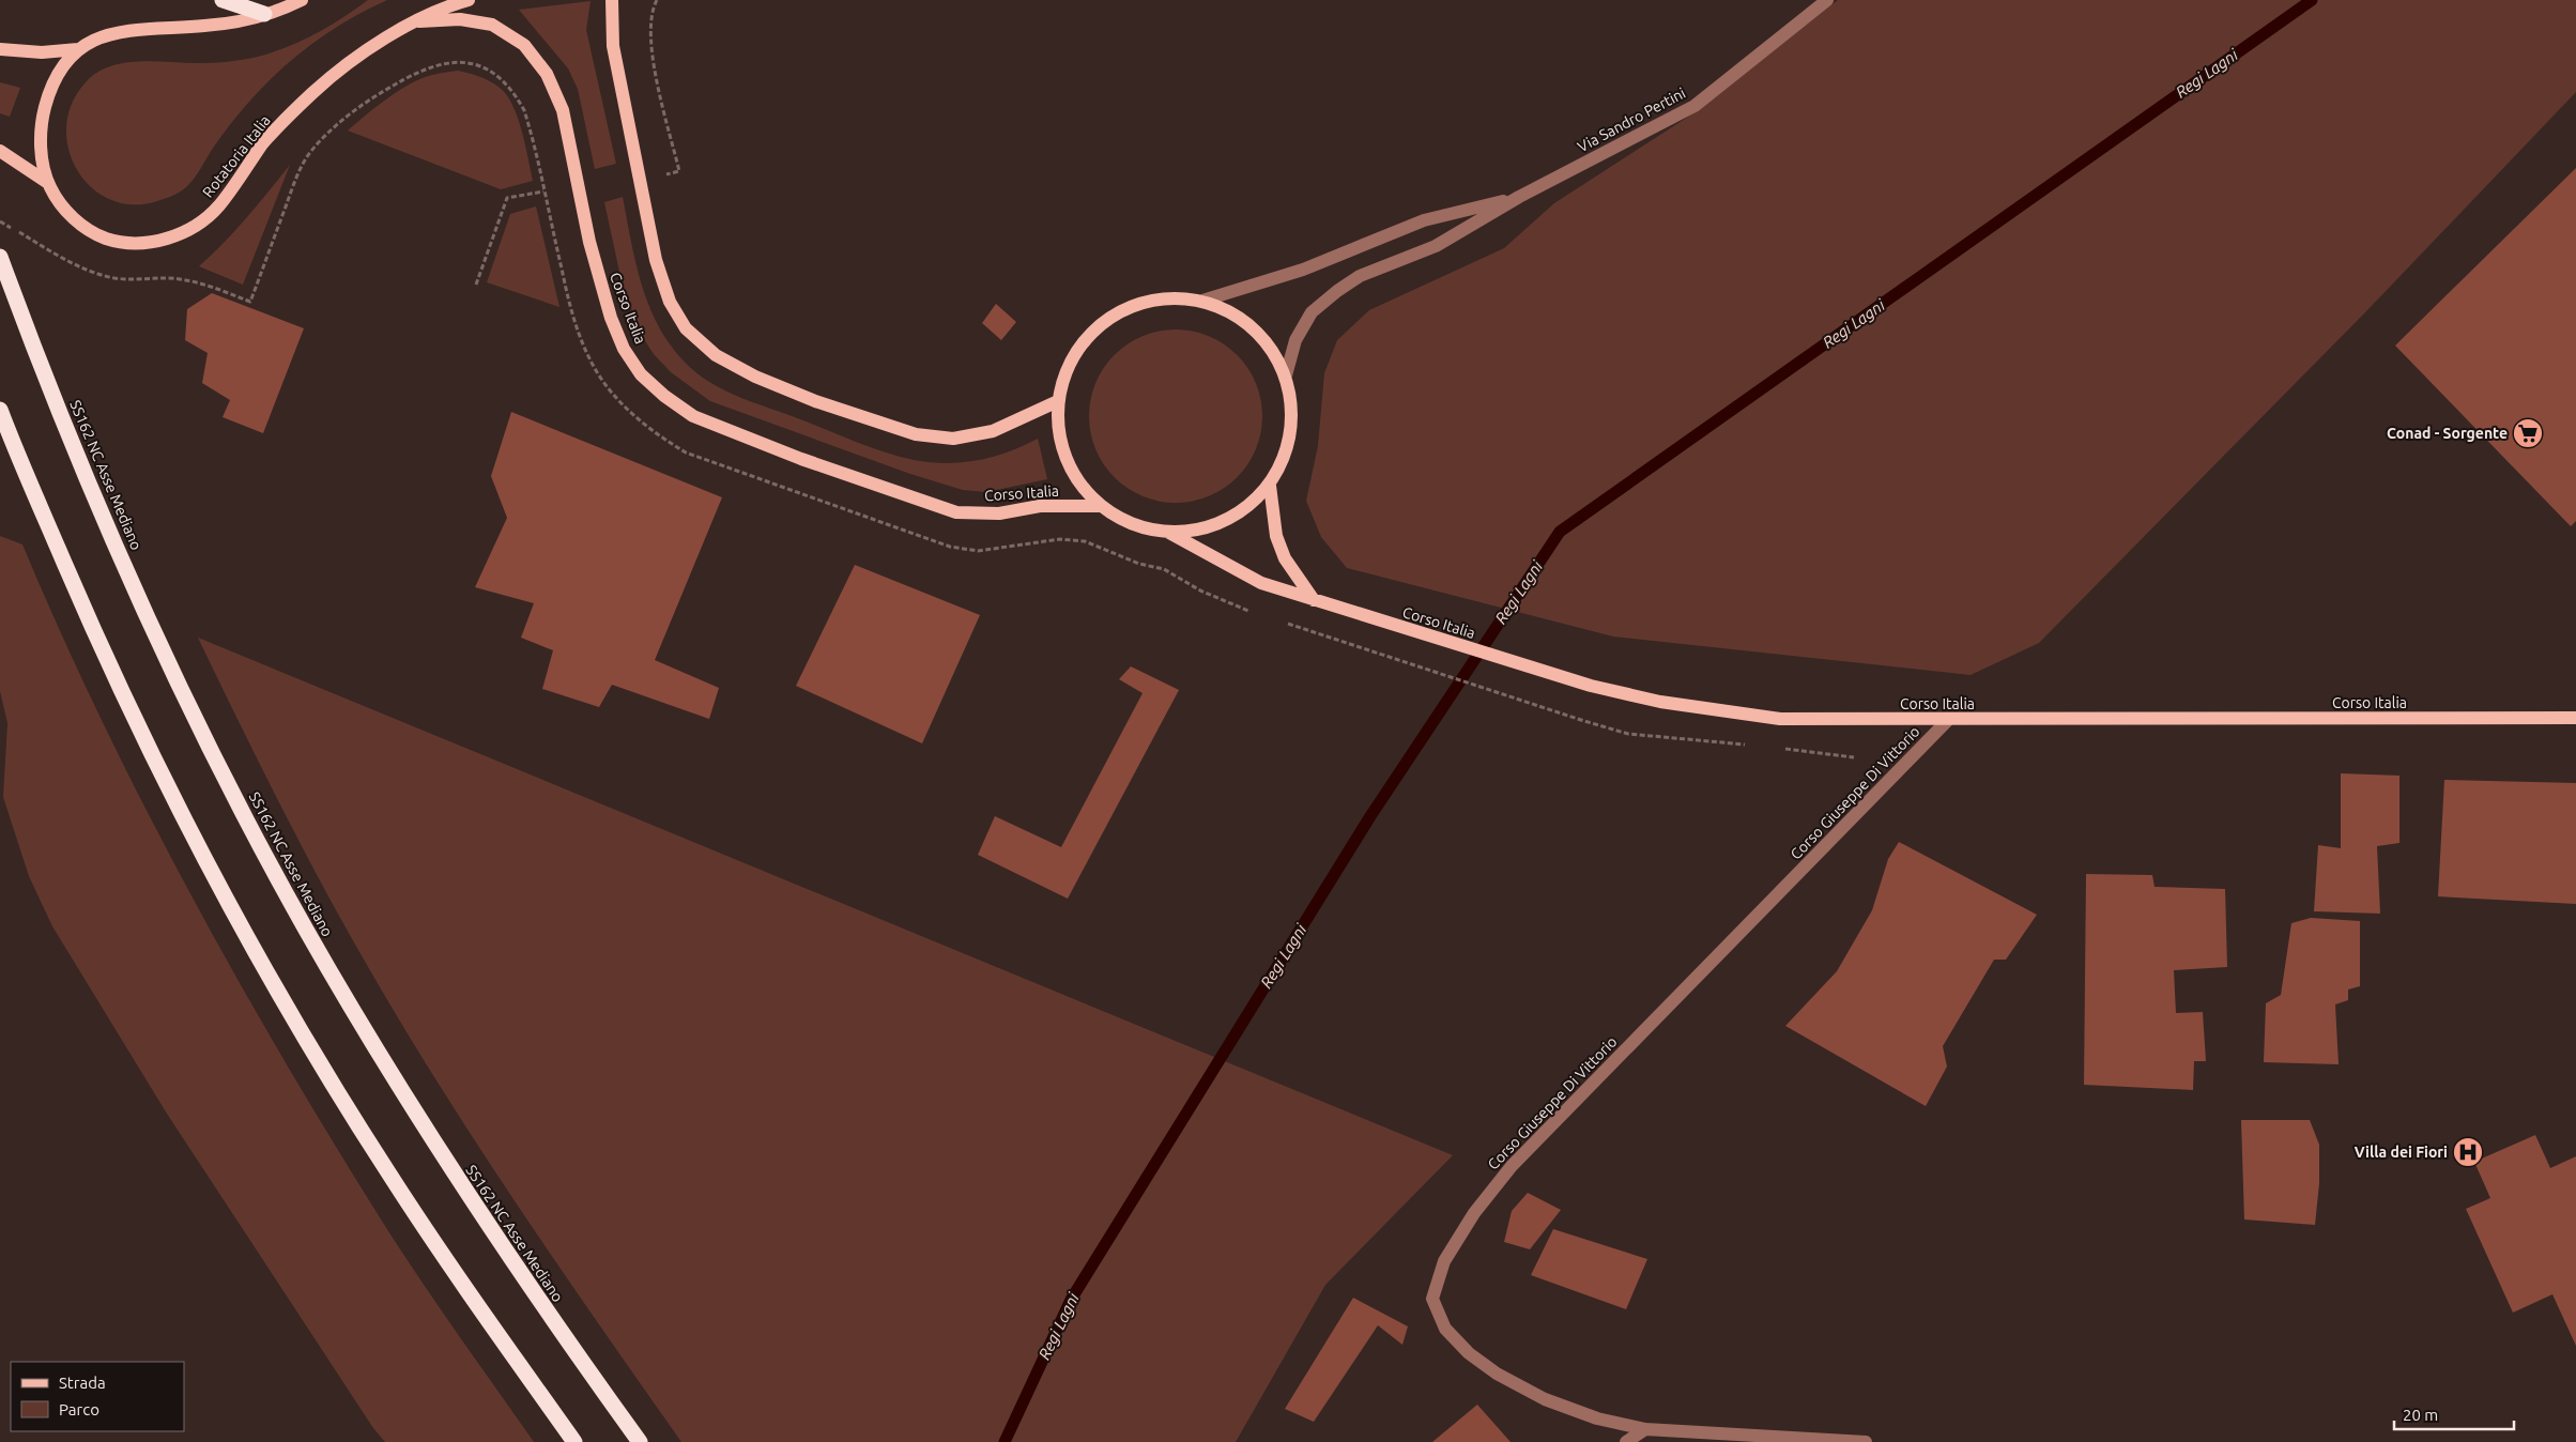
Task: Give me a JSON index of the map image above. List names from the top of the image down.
{
  "streets": {
    "highway": ["SS162 NC Asse Mediano"],
    "main road": ["Rotatoria Italia", "Corso Italia"],
    "street": ["Via Sandro Pertini", "Corso Giuseppe Di Vittorio"]
  },
  "crossings": [
    ["Via Sandro Pertini", "Corso Italia"],
    ["Rotatoria Italia", "Corso Italia"],
    ["Corso Italia", "Corso Giuseppe Di Vittorio"]
  ],
  "water": ["Regi Lagni"],
  "places": {
    "supermarket": ["Conad - Sorgente"],
    "hospital": ["Villa dei Fiori"]
  },
  "legend": ["Strada", "Parco"],
  "scale_bar": "20 m"
}
